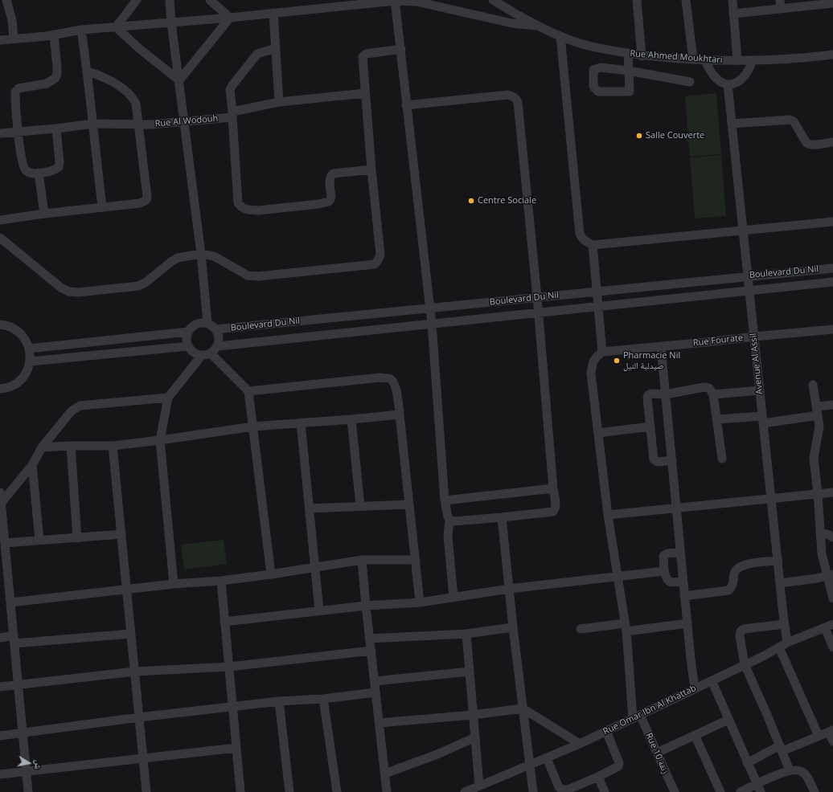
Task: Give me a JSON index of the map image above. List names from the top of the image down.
{
  "streets": {
    "street": [
      "Rue Ahmed Moukhtari",
      "Rue Al Wodouh",
      "Boulevard Du Nil",
      "Rue Fourate",
      "Avenue Al Assil",
      "Rue Omar Ibn Al Khattab",
      "Rue 10 زنقة"
    ]
  },
  "crossings": [
    ["Boulevard Du Nil", "Avenue Al Assil"],
    ["Rue Fourate", "Avenue Al Assil"],
    ["Avenue Al Assil", "Rue Omar Ibn Al Khattab"],
    ["Rue Omar Ibn Al Khattab", "Rue 10 زنقة"]
  ],
  "places": ["Salle Couverte", "Centre Sociale", "Pharmacie Nil صيدلية النيل"],
  "north": "right"
}
